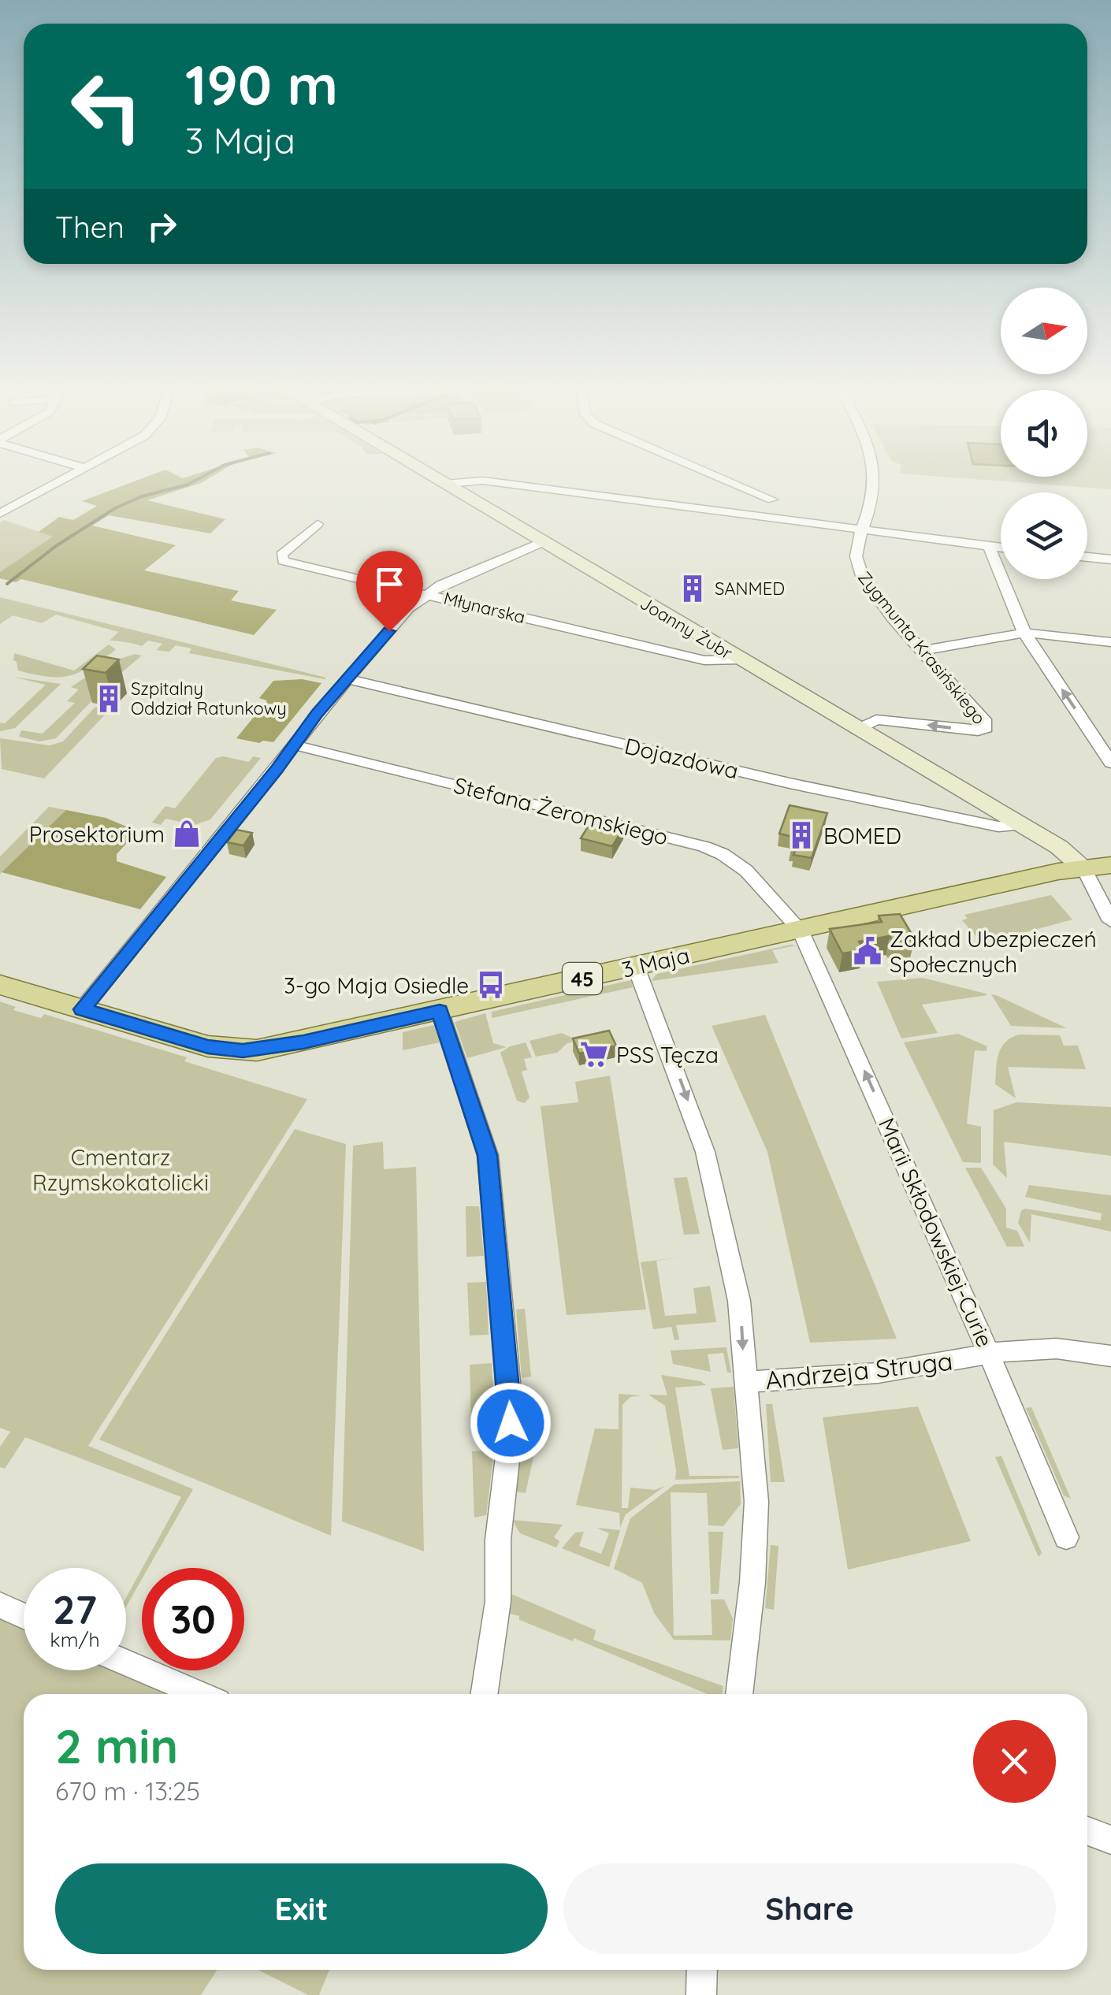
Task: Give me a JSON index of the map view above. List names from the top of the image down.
{
  "streets": {
    "main road": ["3 Maja", "45"],
    "street": [
      "Młynarska",
      "Joanny Żubr",
      "Zygmunta Krasińskiego",
      "Dojazdowa",
      "Stefana Żeromskiego",
      "Marii Skłodowskiej-Curie",
      "Andrzeja Struga"
    ]
  },
  "crossings": [
    ["Młynarska", "Joanny Żubr"],
    ["Joanny Żubr", "Zygmunta Krasińskiego"],
    ["Joanny Żubr", "Dojazdowa"],
    ["Joanny Żubr", "3 Maja"],
    ["Joanny Żubr", "45"],
    ["Stefana Żeromskiego", "3 Maja"],
    ["Stefana Żeromskiego", "Marii Skłodowskiej-Curie"],
    ["3 Maja", "45"],
    ["3 Maja", "Marii Skłodowskiej-Curie"],
    ["Marii Skłodowskiej-Curie", "Andrzeja Struga"]
  ],
  "one_way": ["Marii Skłodowskiej-Curie"],
  "parks": ["Cmentarz Rzymskokatolicki"],
  "places": {
    "building": ["SANMED", "Szpitalny Oddział Ratunkowy", "BOMED"],
    "shop": ["Prosektorium"],
    "public building": ["Zakład Ubezpieczeń Społecznych"],
    "bus stop": ["3-go Maja Osiedle"],
    "supermarket": ["PSS Tęcza"]
  },
  "north": "right",
  "page": {
    "turn": ["190 m", "3 Maja"],
    "then": "Then",
    "speed": "27 km/h",
    "limit": "30",
    "heading": ["2 min", "670 m · 13:25"],
    "buttons": ["Exit", "Share"]
  }
}
